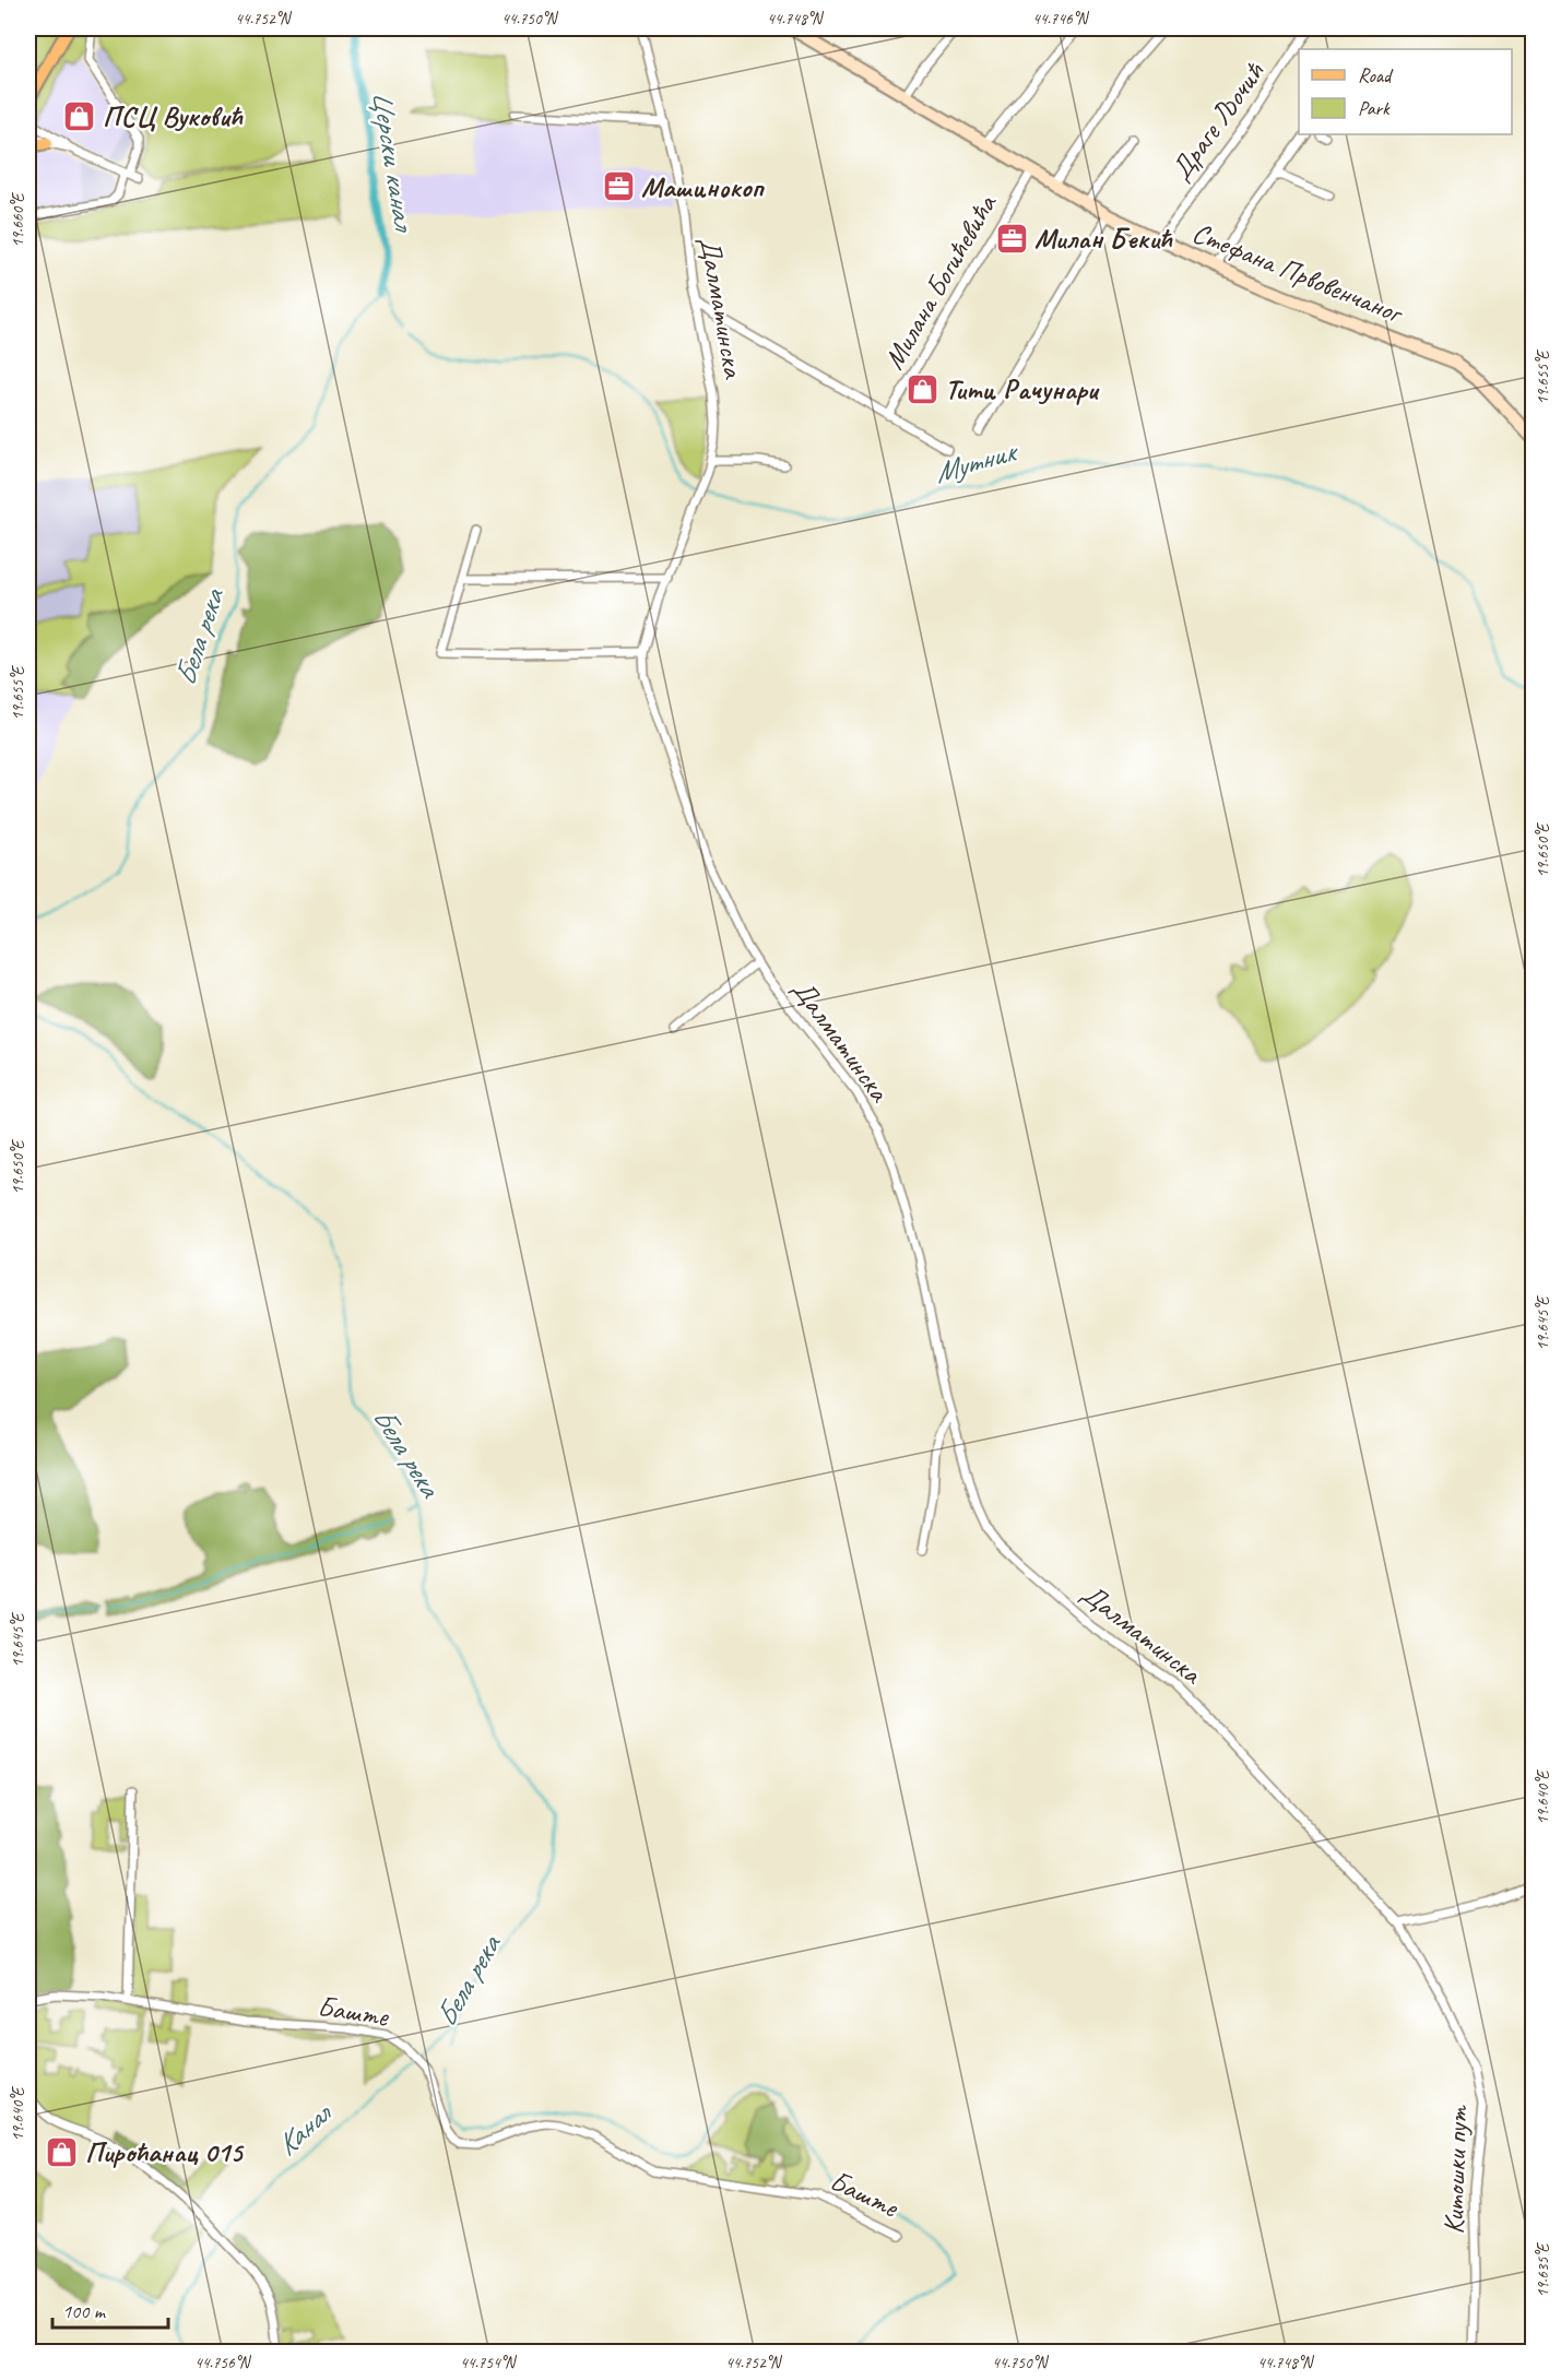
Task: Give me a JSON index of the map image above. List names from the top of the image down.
{
  "streets": {
    "street": [
      "Драге Љочић",
      "Стефана Првовенчаног",
      "Милана Богићевића",
      "Далматинска",
      "Баште",
      "Китошки пут"
    ]
  },
  "crossings": [
    ["Драге Љочић", "Стефана Првовенчаног"],
    ["Стефана Првовенчаног", "Милана Богићевића"],
    ["Далматинска", "Китошки пут"]
  ],
  "water": [
    "Церски канал",
    "Мутник",
    "Бела река",
    "Канал"
  ],
  "places": {
    "shop": ["ПСЦ Вуковић", "Тити Рачунари", "Пироћанац 015"],
    "office": ["Машинокоп", "Милан Бекић"]
  },
  "legend": ["Road", "Park"],
  "scale_bar": "100 m",
  "coordinates": [
    "44.752°N",
    "44.750°N",
    "44.748°N",
    "44.746°N",
    "19.660°E",
    "19.655°E",
    "19.650°E",
    "19.645°E",
    "19.640°E",
    "19.635°E",
    "44.756°N",
    "44.754°N"
  ]
}
